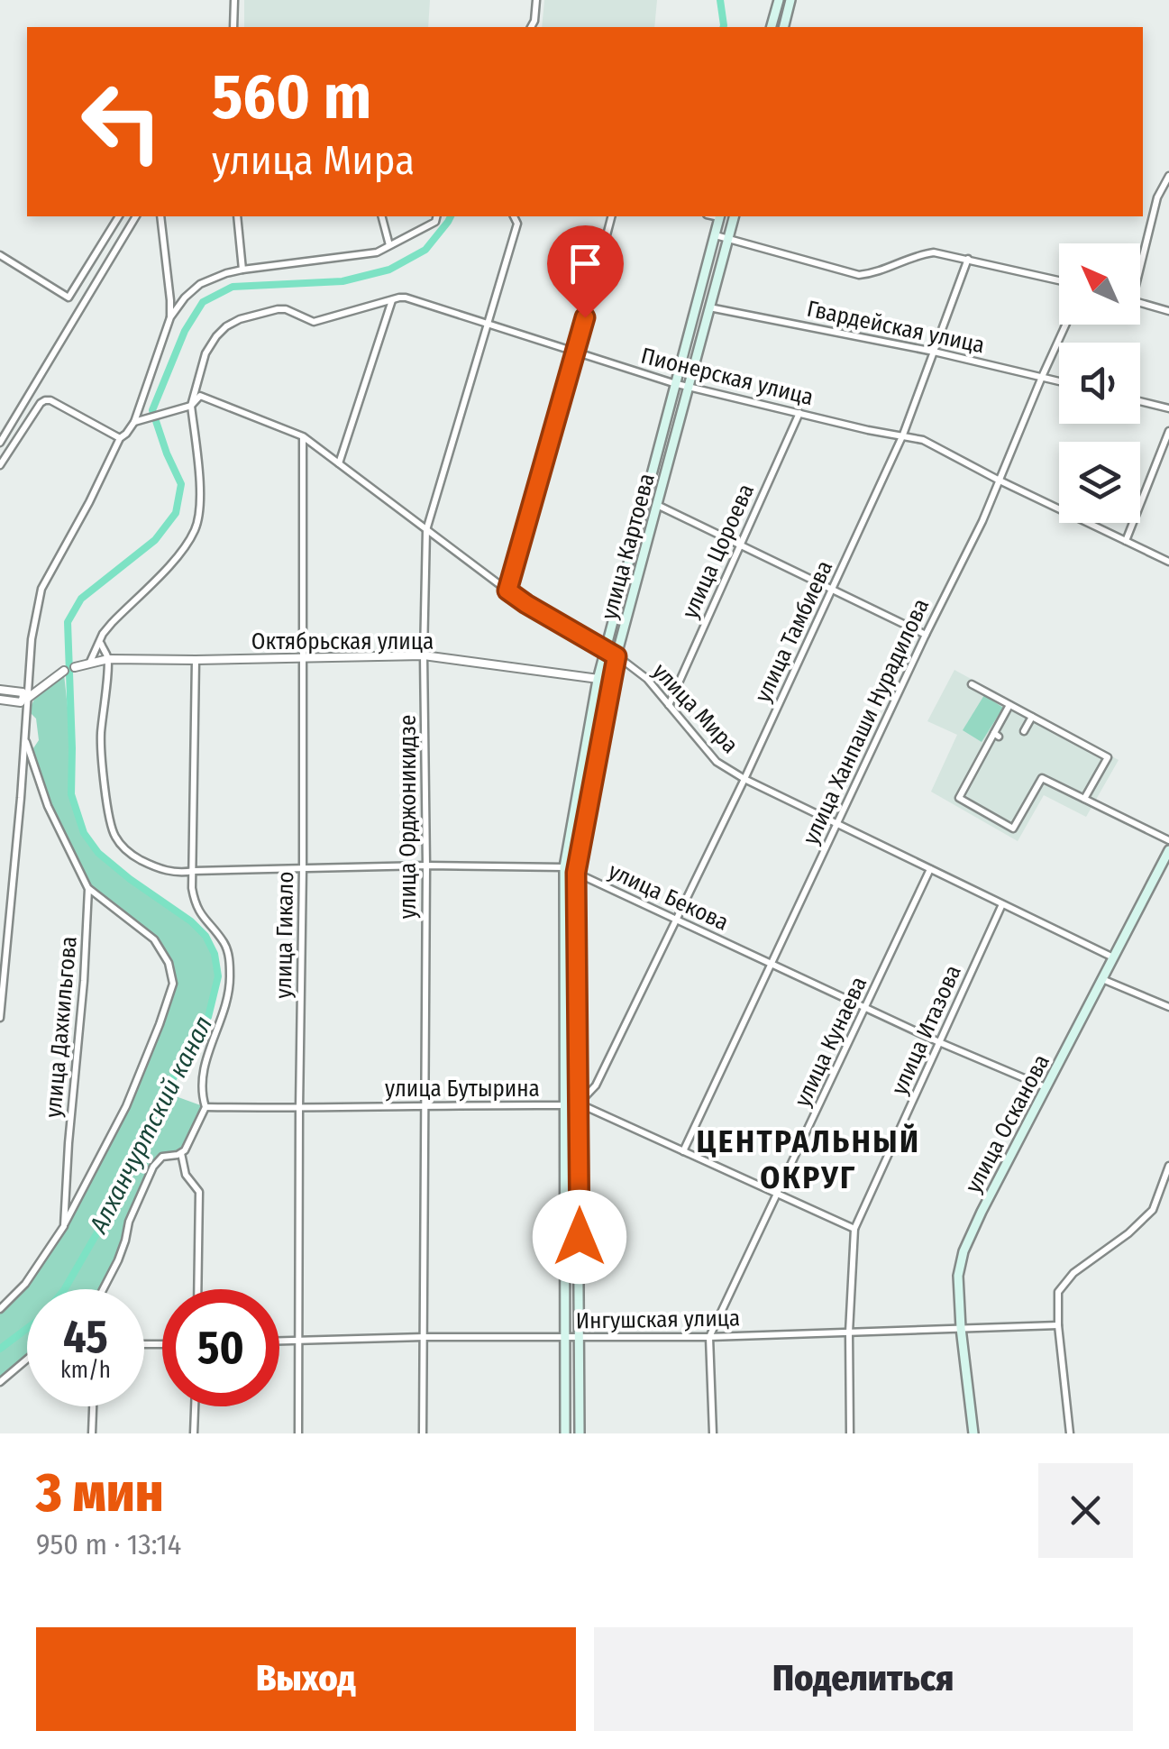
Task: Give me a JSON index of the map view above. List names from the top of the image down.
{
  "streets": {
    "main road": ["улица Картоева", "улица Осканова"],
    "street": [
      "Гвардейская улица",
      "Пионерская улица",
      "улица Цороева",
      "улица Тамбиева",
      "Октябрьская улица",
      "улица Мира",
      "улица Ханпаши Нурадилова",
      "улица Орджоникидзе",
      "улица Бекова",
      "улица Гикало",
      "улица Дахкильгова",
      "улица Итазова",
      "улица Кунаева",
      "улица Бутырина",
      "Ингушская улица"
    ]
  },
  "crossings": [
    ["Гвардейская улица", "улица Картоева"],
    ["Гвардейская улица", "улица Тамбиева"],
    ["Гвардейская улица", "улица Ханпаши Нурадилова"],
    ["Пионерская улица", "улица Картоева"],
    ["Пионерская улица", "улица Цороева"],
    ["Пионерская улица", "улица Тамбиева"],
    ["Пионерская улица", "улица Мира"],
    ["Пионерская улица", "улица Ханпаши Нурадилова"],
    ["Пионерская улица", "улица Орджоникидзе"],
    ["улица Картоева", "улица Тамбиева"],
    ["улица Картоева", "Октябрьская улица"],
    ["улица Картоева", "улица Мира"],
    ["улица Картоева", "улица Бекова"],
    ["улица Картоева", "улица Бутырина"],
    ["улица Картоева", "Ингушская улица"],
    ["улица Цороева", "улица Мира"],
    ["улица Тамбиева", "улица Мира"],
    ["улица Тамбиева", "улица Бекова"],
    ["улица Тамбиева", "улица Бутырина"],
    ["Октябрьская улица", "улица Орджоникидзе"],
    ["Октябрьская улица", "улица Бекова"],
    ["Октябрьская улица", "улица Гикало"],
    ["улица Мира", "улица Ханпаши Нурадилова"],
    ["улица Мира", "улица Орджоникидзе"],
    ["улица Мира", "улица Гикало"],
    ["улица Мира", "улица Итазова"],
    ["улица Мира", "улица Кунаева"],
    ["улица Мира", "улица Осканова"],
    ["улица Ханпаши Нурадилова", "улица Бекова"],
    ["улица Орджоникидзе", "улица Бекова"],
    ["улица Орджоникидзе", "улица Бутырина"],
    ["улица Орджоникидзе", "Ингушская улица"],
    ["улица Бекова", "улица Гикало"],
    ["улица Бекова", "улица Итазова"],
    ["улица Бекова", "улица Кунаева"],
    ["улица Бекова", "улица Осканова"],
    ["улица Гикало", "улица Бутырина"],
    ["улица Гикало", "Ингушская улица"],
    ["улица Итазова", "Ингушская улица"],
    ["улица Кунаева", "Ингушская улица"],
    ["улица Осканова", "Ингушская улица"]
  ],
  "districts": ["ЦЕНТРАЛЬНЫЙ ОКРУГ"],
  "water": ["Алханчуртский канал"],
  "north": "top left",
  "page": {
    "turn": ["560 m", "улица Мира"],
    "speed": "45 km/h",
    "limit": "50",
    "heading": ["3 мин", "950 m · 13:14"],
    "buttons": ["Выход", "Поделиться"]
  }
}
